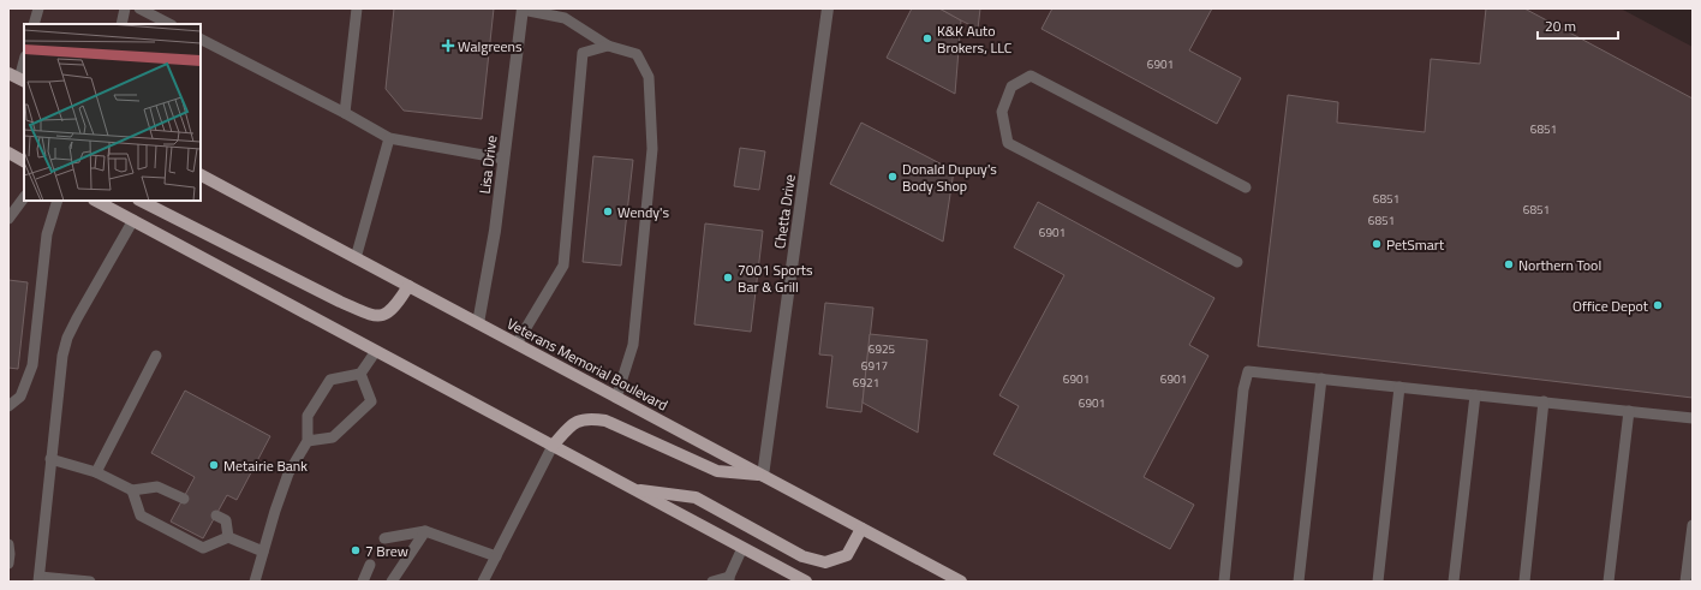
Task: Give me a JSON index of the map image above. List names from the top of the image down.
{
  "streets": {
    "main road": ["Veterans Memorial Boulevard"],
    "street": ["Lisa Drive", "Chetta Drive"]
  },
  "crossings": [
    ["Lisa Drive", "Veterans Memorial Boulevard"],
    ["Chetta Drive", "Veterans Memorial Boulevard"]
  ],
  "places": {
    "other": [
      "K&K Auto Brokers, LLC",
      "Donald Dupuy's Body Shop",
      "Wendy's",
      "PetSmart",
      "Northern Tool",
      "7001 Sports Bar & Grill",
      "Office Depot",
      "Metairie Bank",
      "7 Brew"
    ],
    "health": ["Walgreens"]
  },
  "house_numbers": [
    "6901",
    "6851",
    "6851",
    "6851",
    "6851",
    "6901",
    "6925",
    "6917",
    "6901",
    "6901",
    "6921",
    "6901"
  ],
  "scale_bar": "20 m"
}
